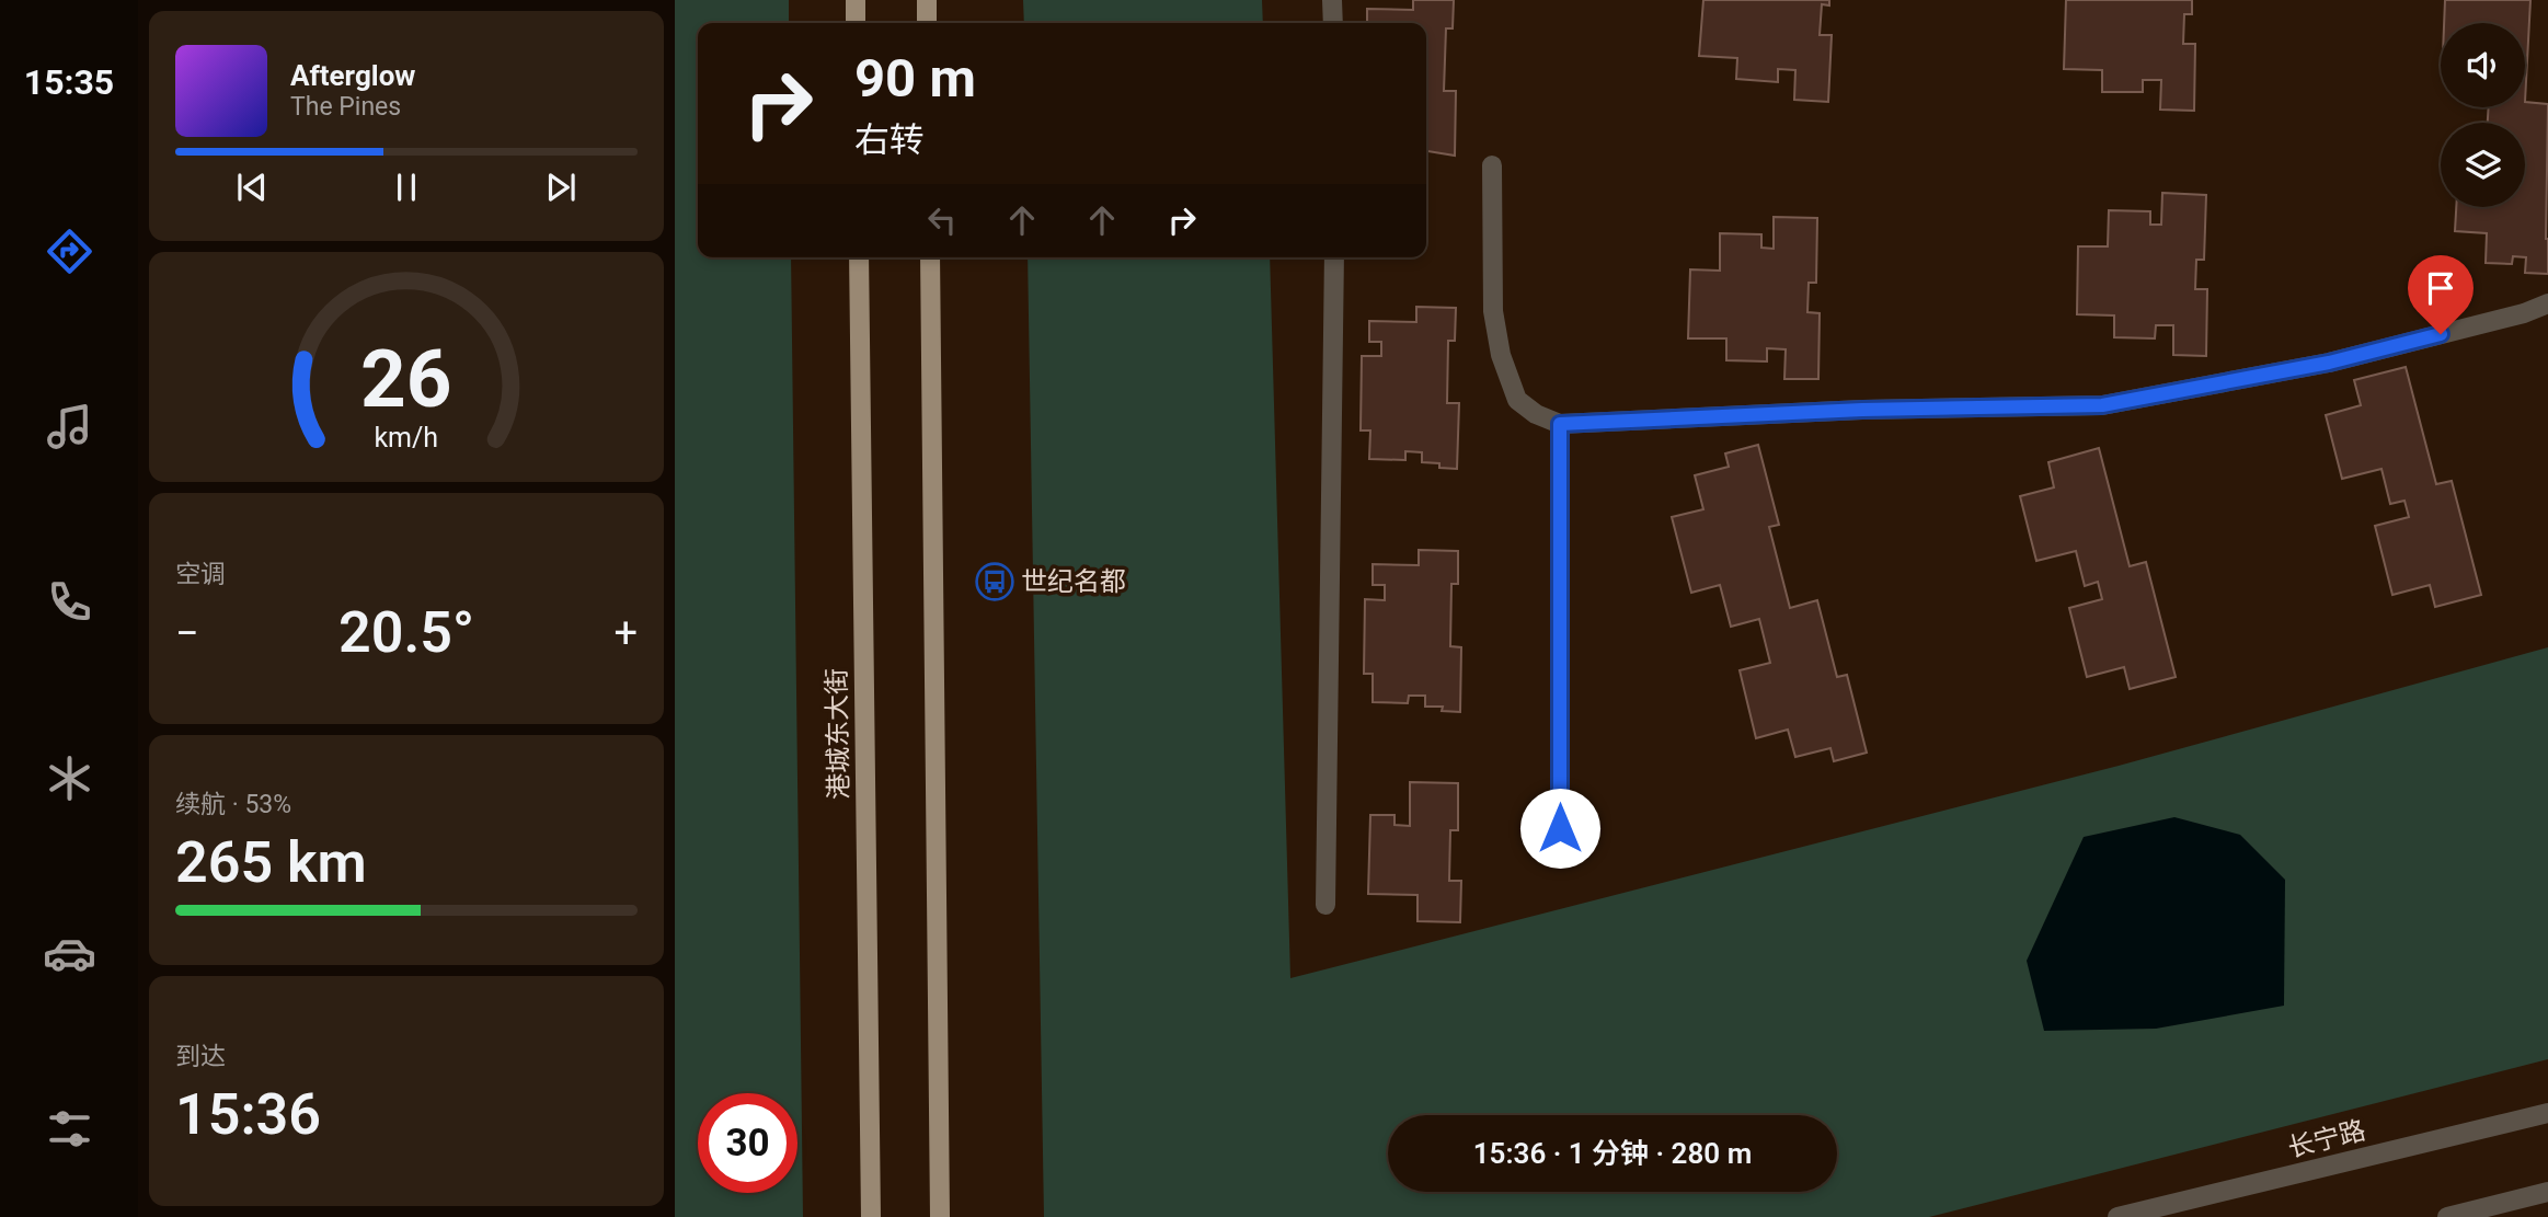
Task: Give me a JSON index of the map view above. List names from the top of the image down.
{
  "streets": {
    "main road": ["港城东大街"],
    "street": ["长宁路"]
  },
  "places": {
    "bus stop": ["世纪名都"]
  },
  "page": {
    "tabs": "15:35",
    "turn": ["90 m", "右转"],
    "song": ["Afterglow", "The Pines"],
    "tile": [
      "空调",
      ["续航 · 53%", "265 km"],
      ["到达", "15:36"]
    ],
    "heat": ["−", "20.5°", "+"],
    "limit": "30",
    "trip": "15:36 · 1 分钟 · 280 m",
    "gauge": ["26", "km/h"]
  }
}
